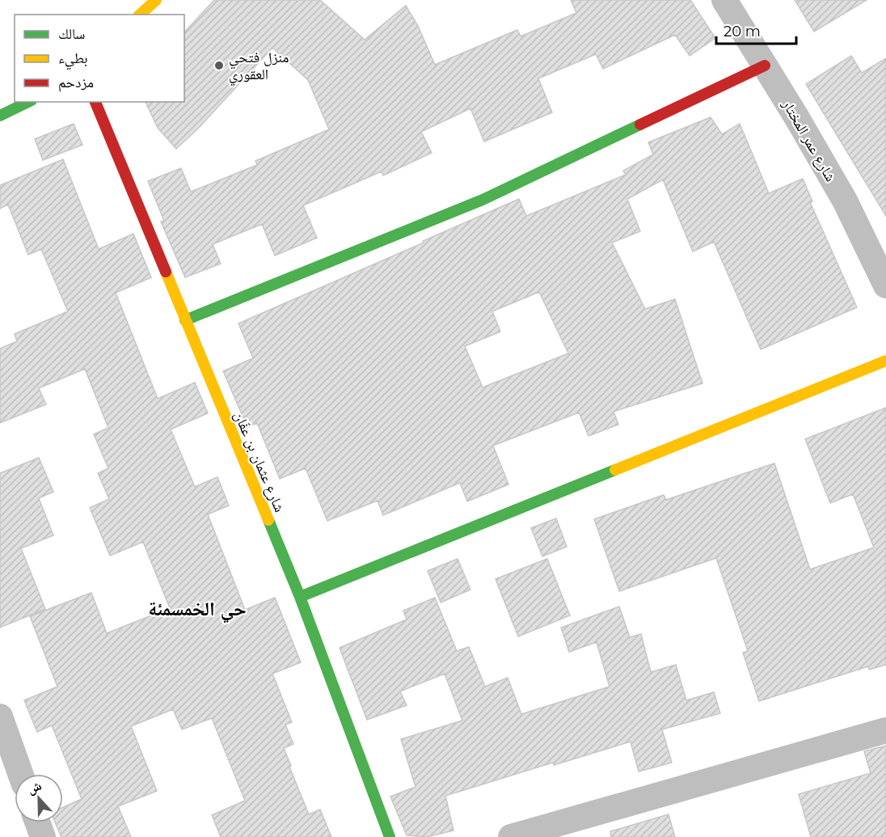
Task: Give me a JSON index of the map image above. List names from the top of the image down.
{
  "streets": {
    "street": ["شارع عمر المختار", "شارع عثمان بن عفّان"]
  },
  "districts": ["حي الخمسمئة"],
  "places": ["منزل فتحي العقوري"],
  "legend": ["سالك", "بطيء", "مزدحم"],
  "scale_bar": "20 m",
  "north": "top"
}
